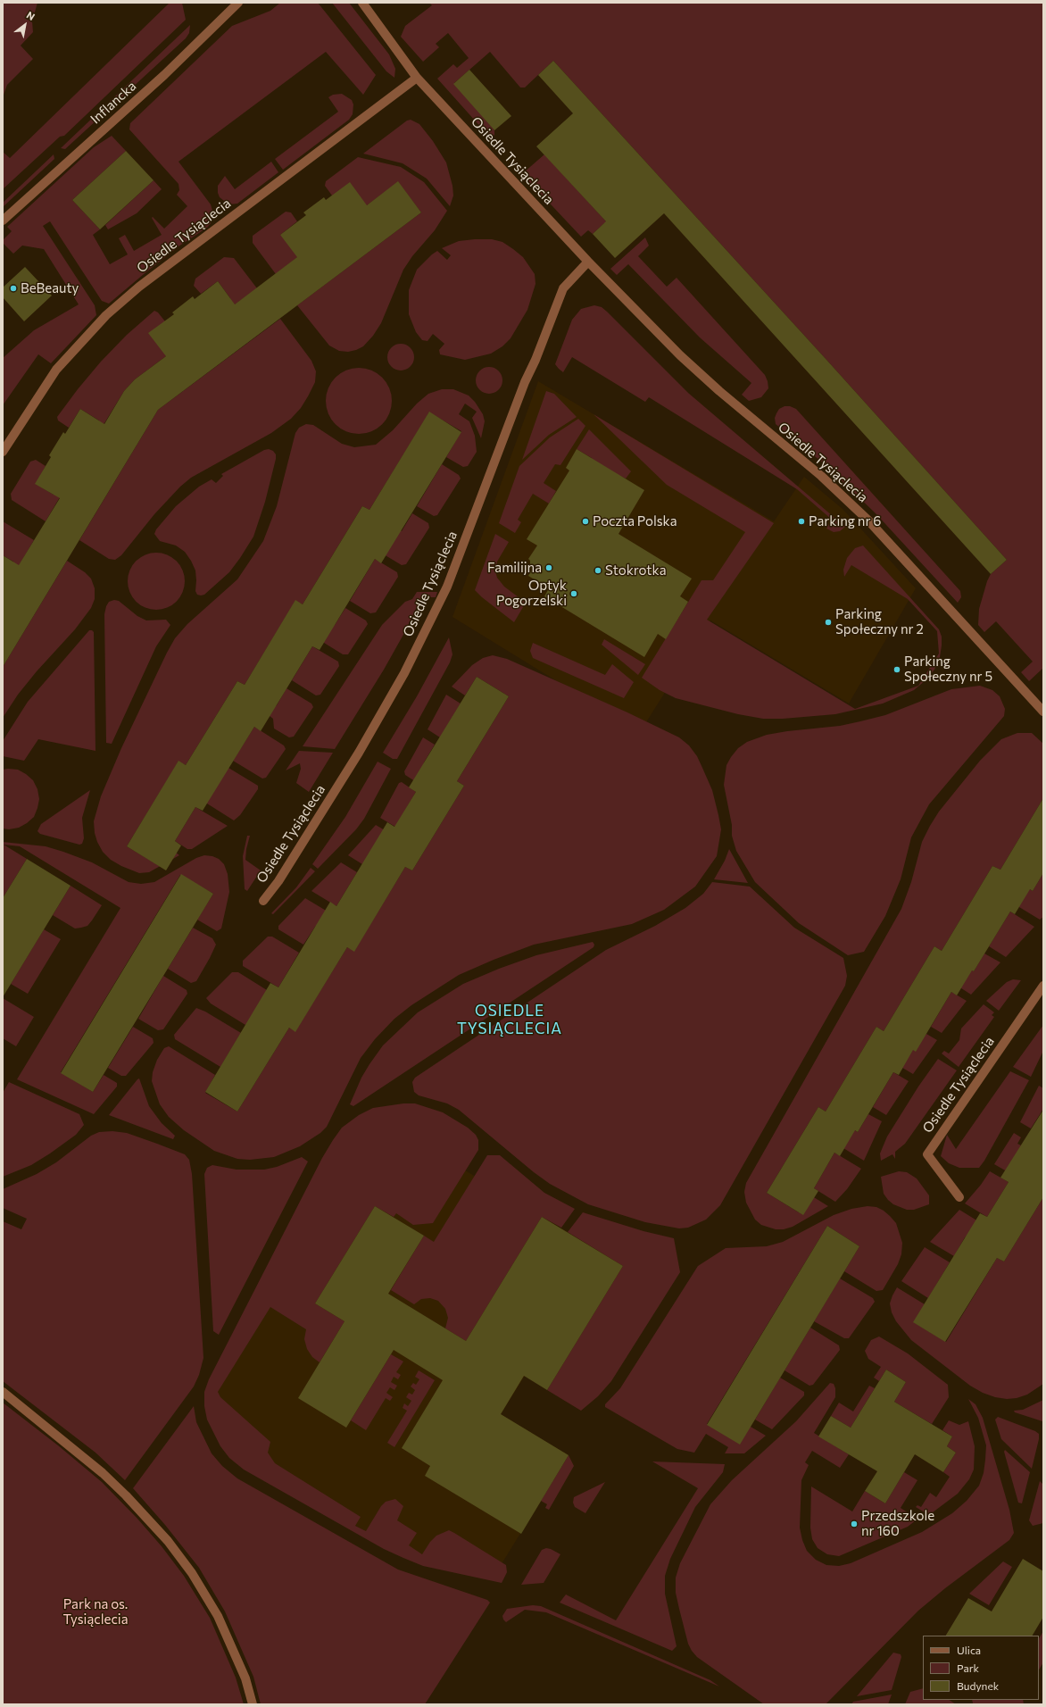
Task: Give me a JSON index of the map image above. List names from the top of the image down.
{
  "streets": {
    "street": ["Inflancka", "Osiedle Tysiąclecia"]
  },
  "districts": ["OSIEDLE TYSIĄCLECIA"],
  "parks": ["Park na os. Tysiąclecia"],
  "places": [
    "BeBeauty",
    "Poczta Polska",
    "Parking nr 6",
    "Familijna",
    "Stokrotka",
    "Optyk Pogorzelski",
    "Parking Społeczny nr 2",
    "Parking Społeczny nr 5",
    "Przedszkole nr 160"
  ],
  "legend": ["Ulica", "Park", "Budynek"],
  "north": "top right"
}
